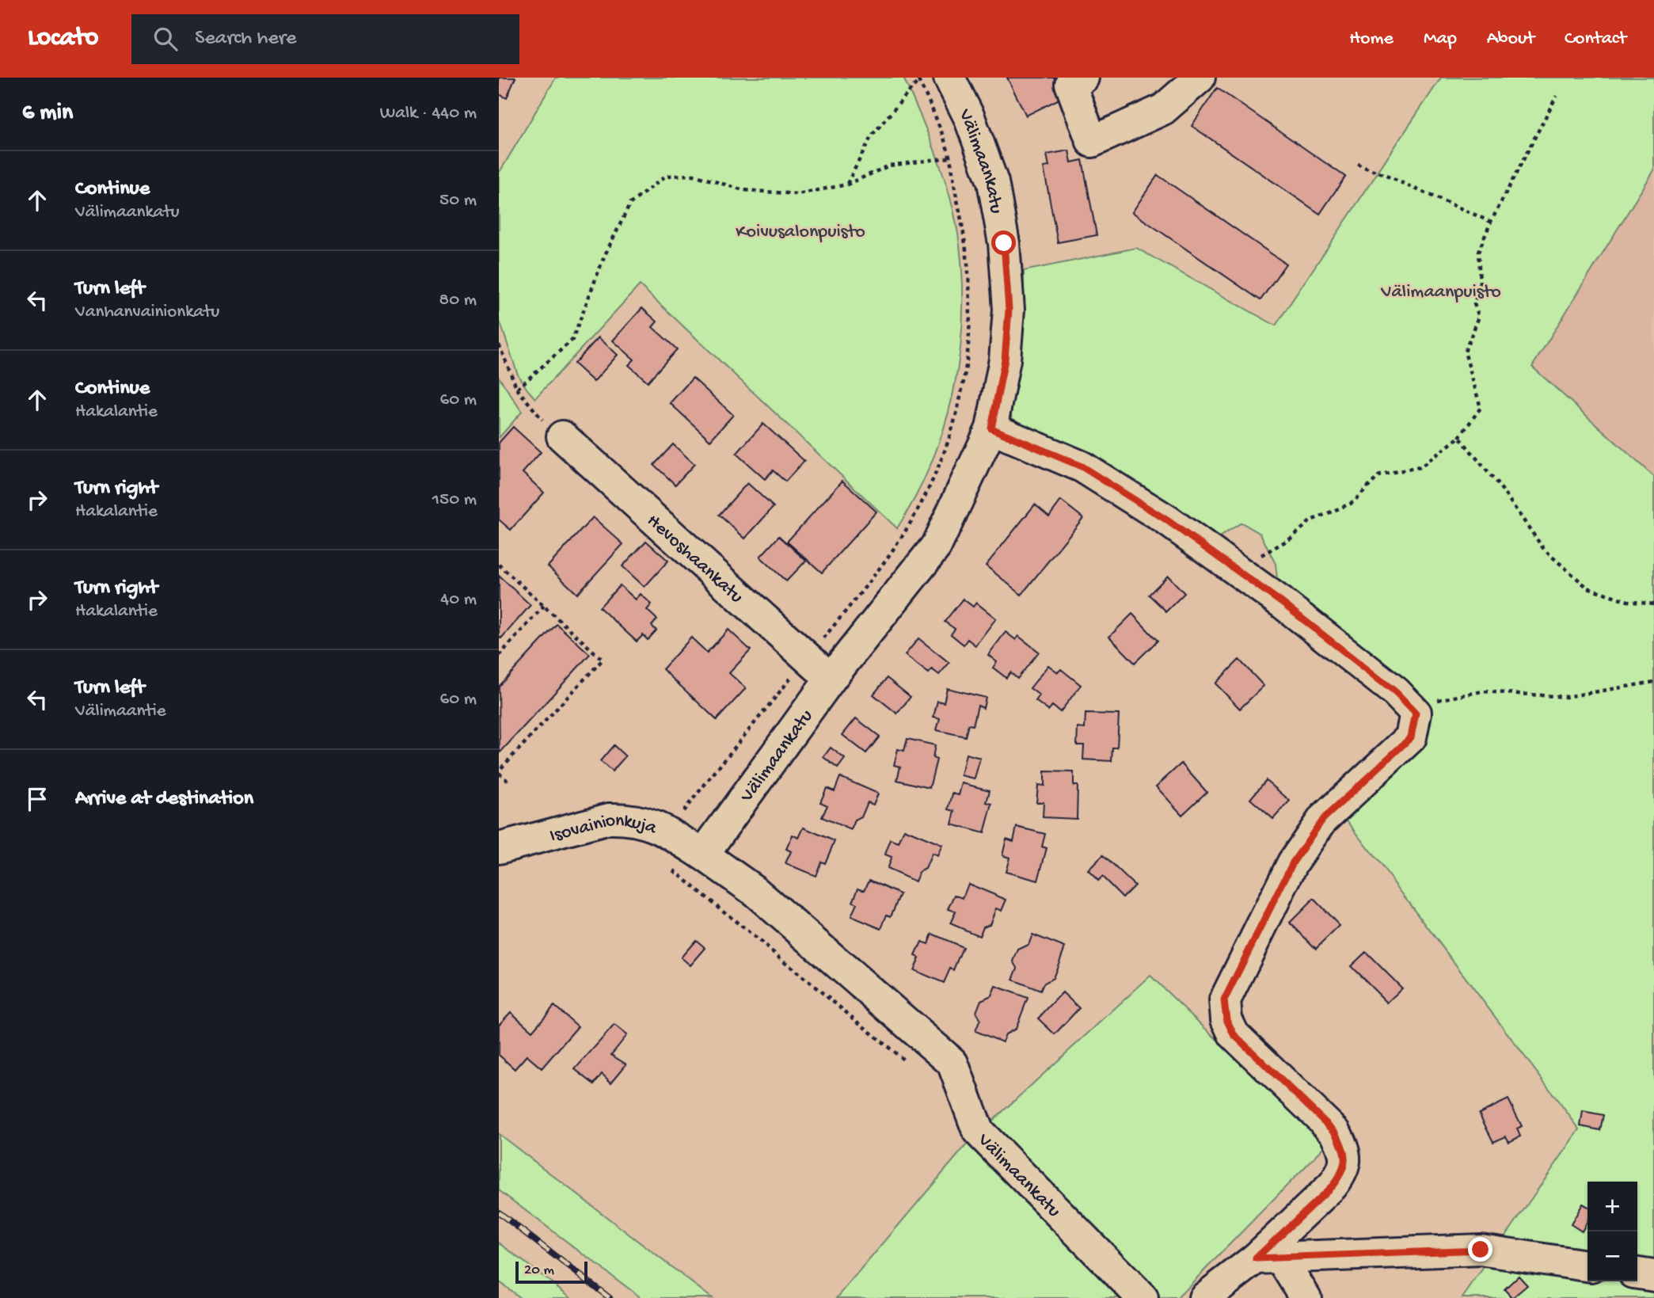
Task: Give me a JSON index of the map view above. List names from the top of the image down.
{
  "streets": {
    "street": ["Välimaankatu", "Hevoshaankatu", "Isovainionkuja"]
  },
  "crossings": [
    ["Välimaankatu", "Hevoshaankatu"],
    ["Välimaankatu", "Isovainionkuja"]
  ],
  "parks": ["Koivusalonpuisto", "Välimaanpuisto"],
  "scale_bar": "20 m",
  "page": {
    "header": "Locato",
    "search": "Search here",
    "nav": [
      "Home",
      "Map",
      "About",
      "Contact"
    ],
    "heading": ["6 min", "Walk · 440 m"],
    "list": [
      ["Continue", "Välimaankatu", "50 m"],
      ["Turn left", "Vanhanvainionkatu", "80 m"],
      ["Continue", "Hakalantie", "60 m"],
      ["Turn right", "Hakalantie", "150 m"],
      ["Turn right", "Hakalantie", "40 m"],
      ["Turn left", "Välimaantie", "60 m"],
      "Arrive at destination"
    ],
    "map_buttons": ["+", "−"],
    "scale": "20 m"
  }
}
